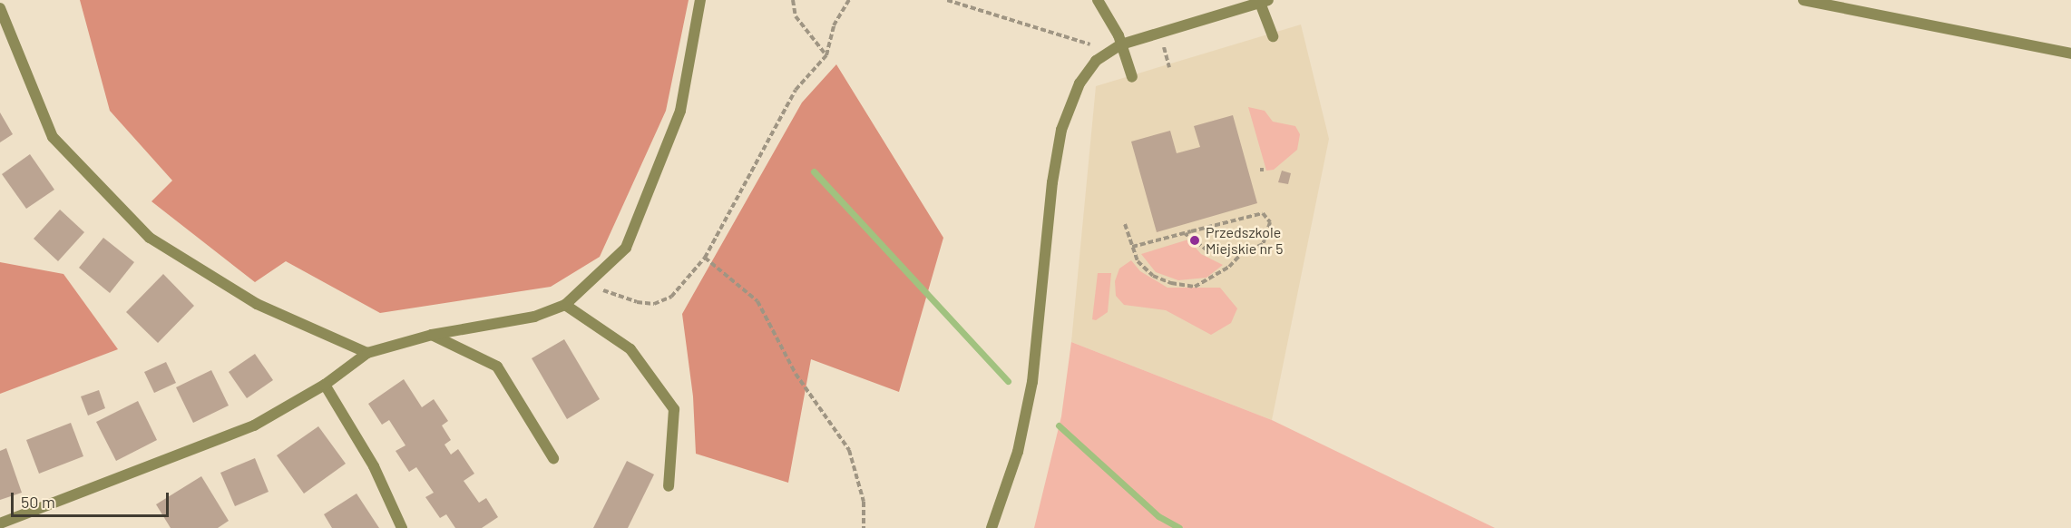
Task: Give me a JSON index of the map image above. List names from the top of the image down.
{
  "places": ["Przedszkole Miejskie nr 5"],
  "scale_bar": "50 m"
}
